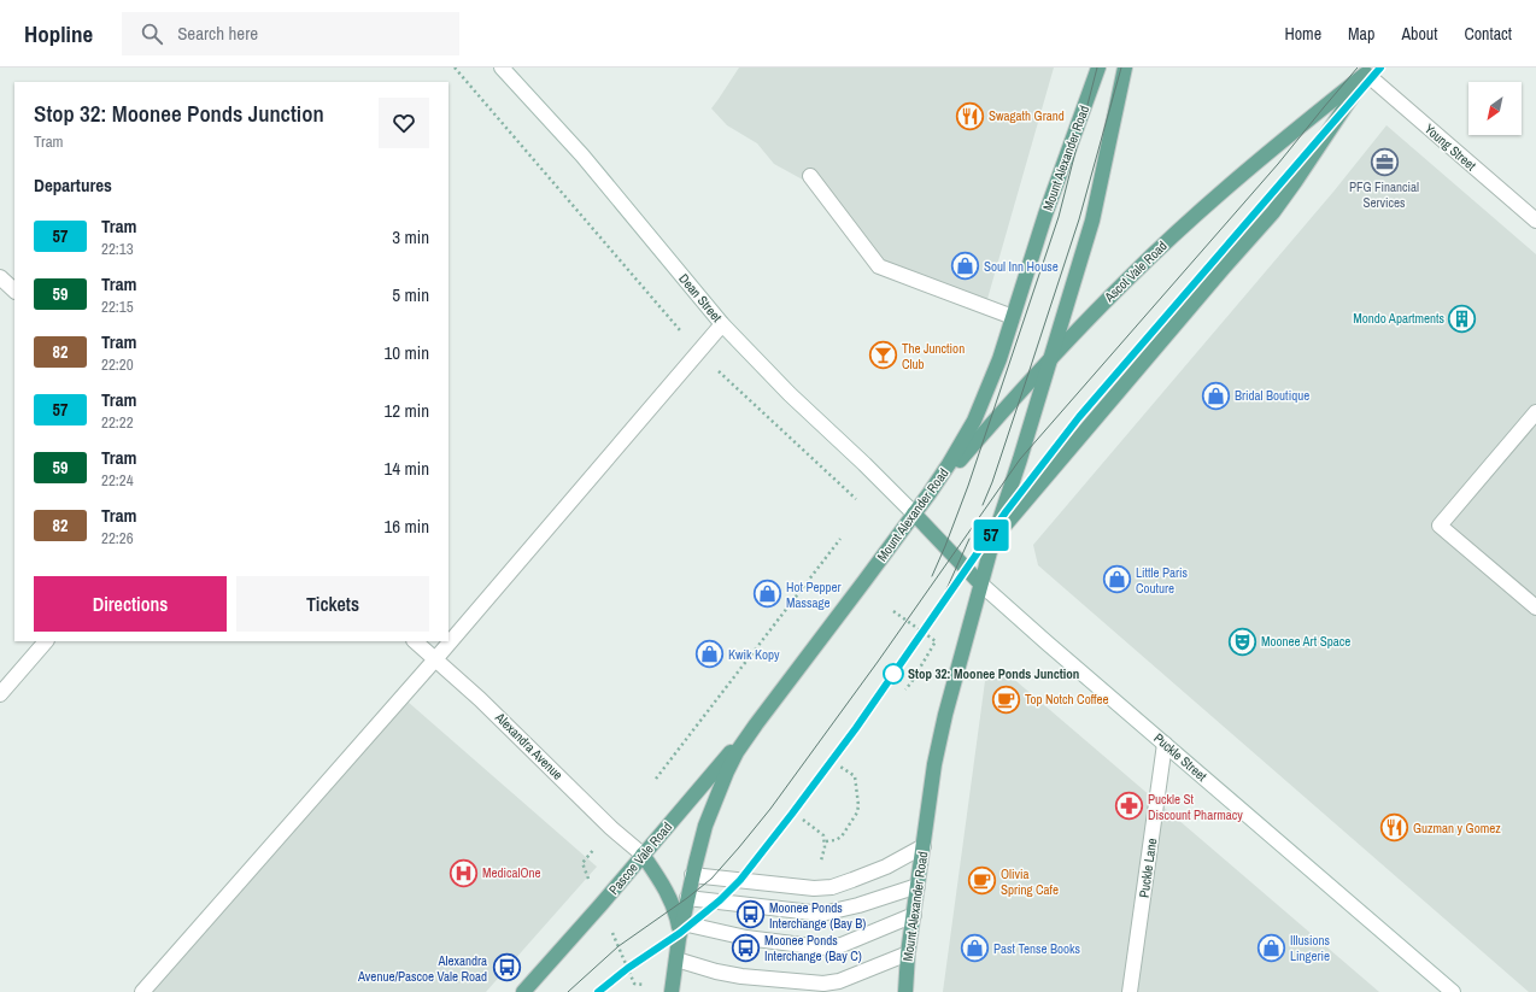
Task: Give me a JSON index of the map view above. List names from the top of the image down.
{
  "streets": {
    "main road": [
      "Mount Alexander Road",
      "Ascot Vale Road",
      "Puckle Street",
      "Pascoe Vale Road"
    ],
    "street": [
      "Young Street",
      "Dean Street",
      "Alexandra Avenue",
      "Puckle Lane"
    ]
  },
  "crossings": [
    ["Young Street", "Ascot Vale Road"],
    ["Mount Alexander Road", "Ascot Vale Road"],
    ["Mount Alexander Road", "Dean Street"],
    ["Mount Alexander Road", "Alexandra Avenue"],
    ["Mount Alexander Road", "Puckle Street"],
    ["Mount Alexander Road", "Pascoe Vale Road"],
    ["Dean Street", "Puckle Street"],
    ["Alexandra Avenue", "Pascoe Vale Road"],
    ["Puckle Street", "Puckle Lane"]
  ],
  "places": {
    "restaurant": ["Swagath Grand", "Guzman y Gomez"],
    "office": ["PFG Financial Services"],
    "shop": [
      "Soul Inn House",
      "Bridal Boutique",
      "Little Paris Couture",
      "Hot Pepper Massage",
      "Kwik Kopy",
      "Illusions Lingerie",
      "Past Tense Books"
    ],
    "building": ["Mondo Apartments"],
    "bar": ["The Junction Club"],
    "theatre": ["Moonee Art Space"],
    "other": ["Stop 32: Moonee Ponds Junction"],
    "cafe": ["Top Notch Coffee", "Olivia Spring Cafe"],
    "pharmacy": ["Puckle St Discount Pharmacy"],
    "hospital": ["MedicalOne"],
    "bus stop": ["Moonee Ponds Interchange (Bay B)", "Moonee Ponds Interchange (Bay C)", "Alexandra Avenue/Pascoe Vale Road"]
  },
  "lines": ["tram line 57"],
  "north": "bottom left",
  "page": {
    "header": "Hopline",
    "search": "Search here",
    "nav": [
      "Home",
      "Map",
      "About",
      "Contact"
    ],
    "on_map": "57",
    "heading": [
      ["Stop 32: Moonee Ponds Junction", "Tram"],
      "Departures"
    ],
    "list": [
      {
        "mark": "57",
        "name": "Tram",
        "note": "22:13",
        "value": "3 min"
      },
      {
        "mark": "59",
        "name": "Tram",
        "note": "22:15",
        "value": "5 min"
      },
      {
        "mark": "82",
        "name": "Tram",
        "note": "22:20",
        "value": "10 min"
      },
      {
        "mark": "57",
        "name": "Tram",
        "note": "22:22",
        "value": "12 min"
      },
      {
        "mark": "59",
        "name": "Tram",
        "note": "22:24",
        "value": "14 min"
      },
      {
        "mark": "82",
        "name": "Tram",
        "note": "22:26",
        "value": "16 min"
      }
    ],
    "buttons": ["Directions", "Tickets"]
  }
}
